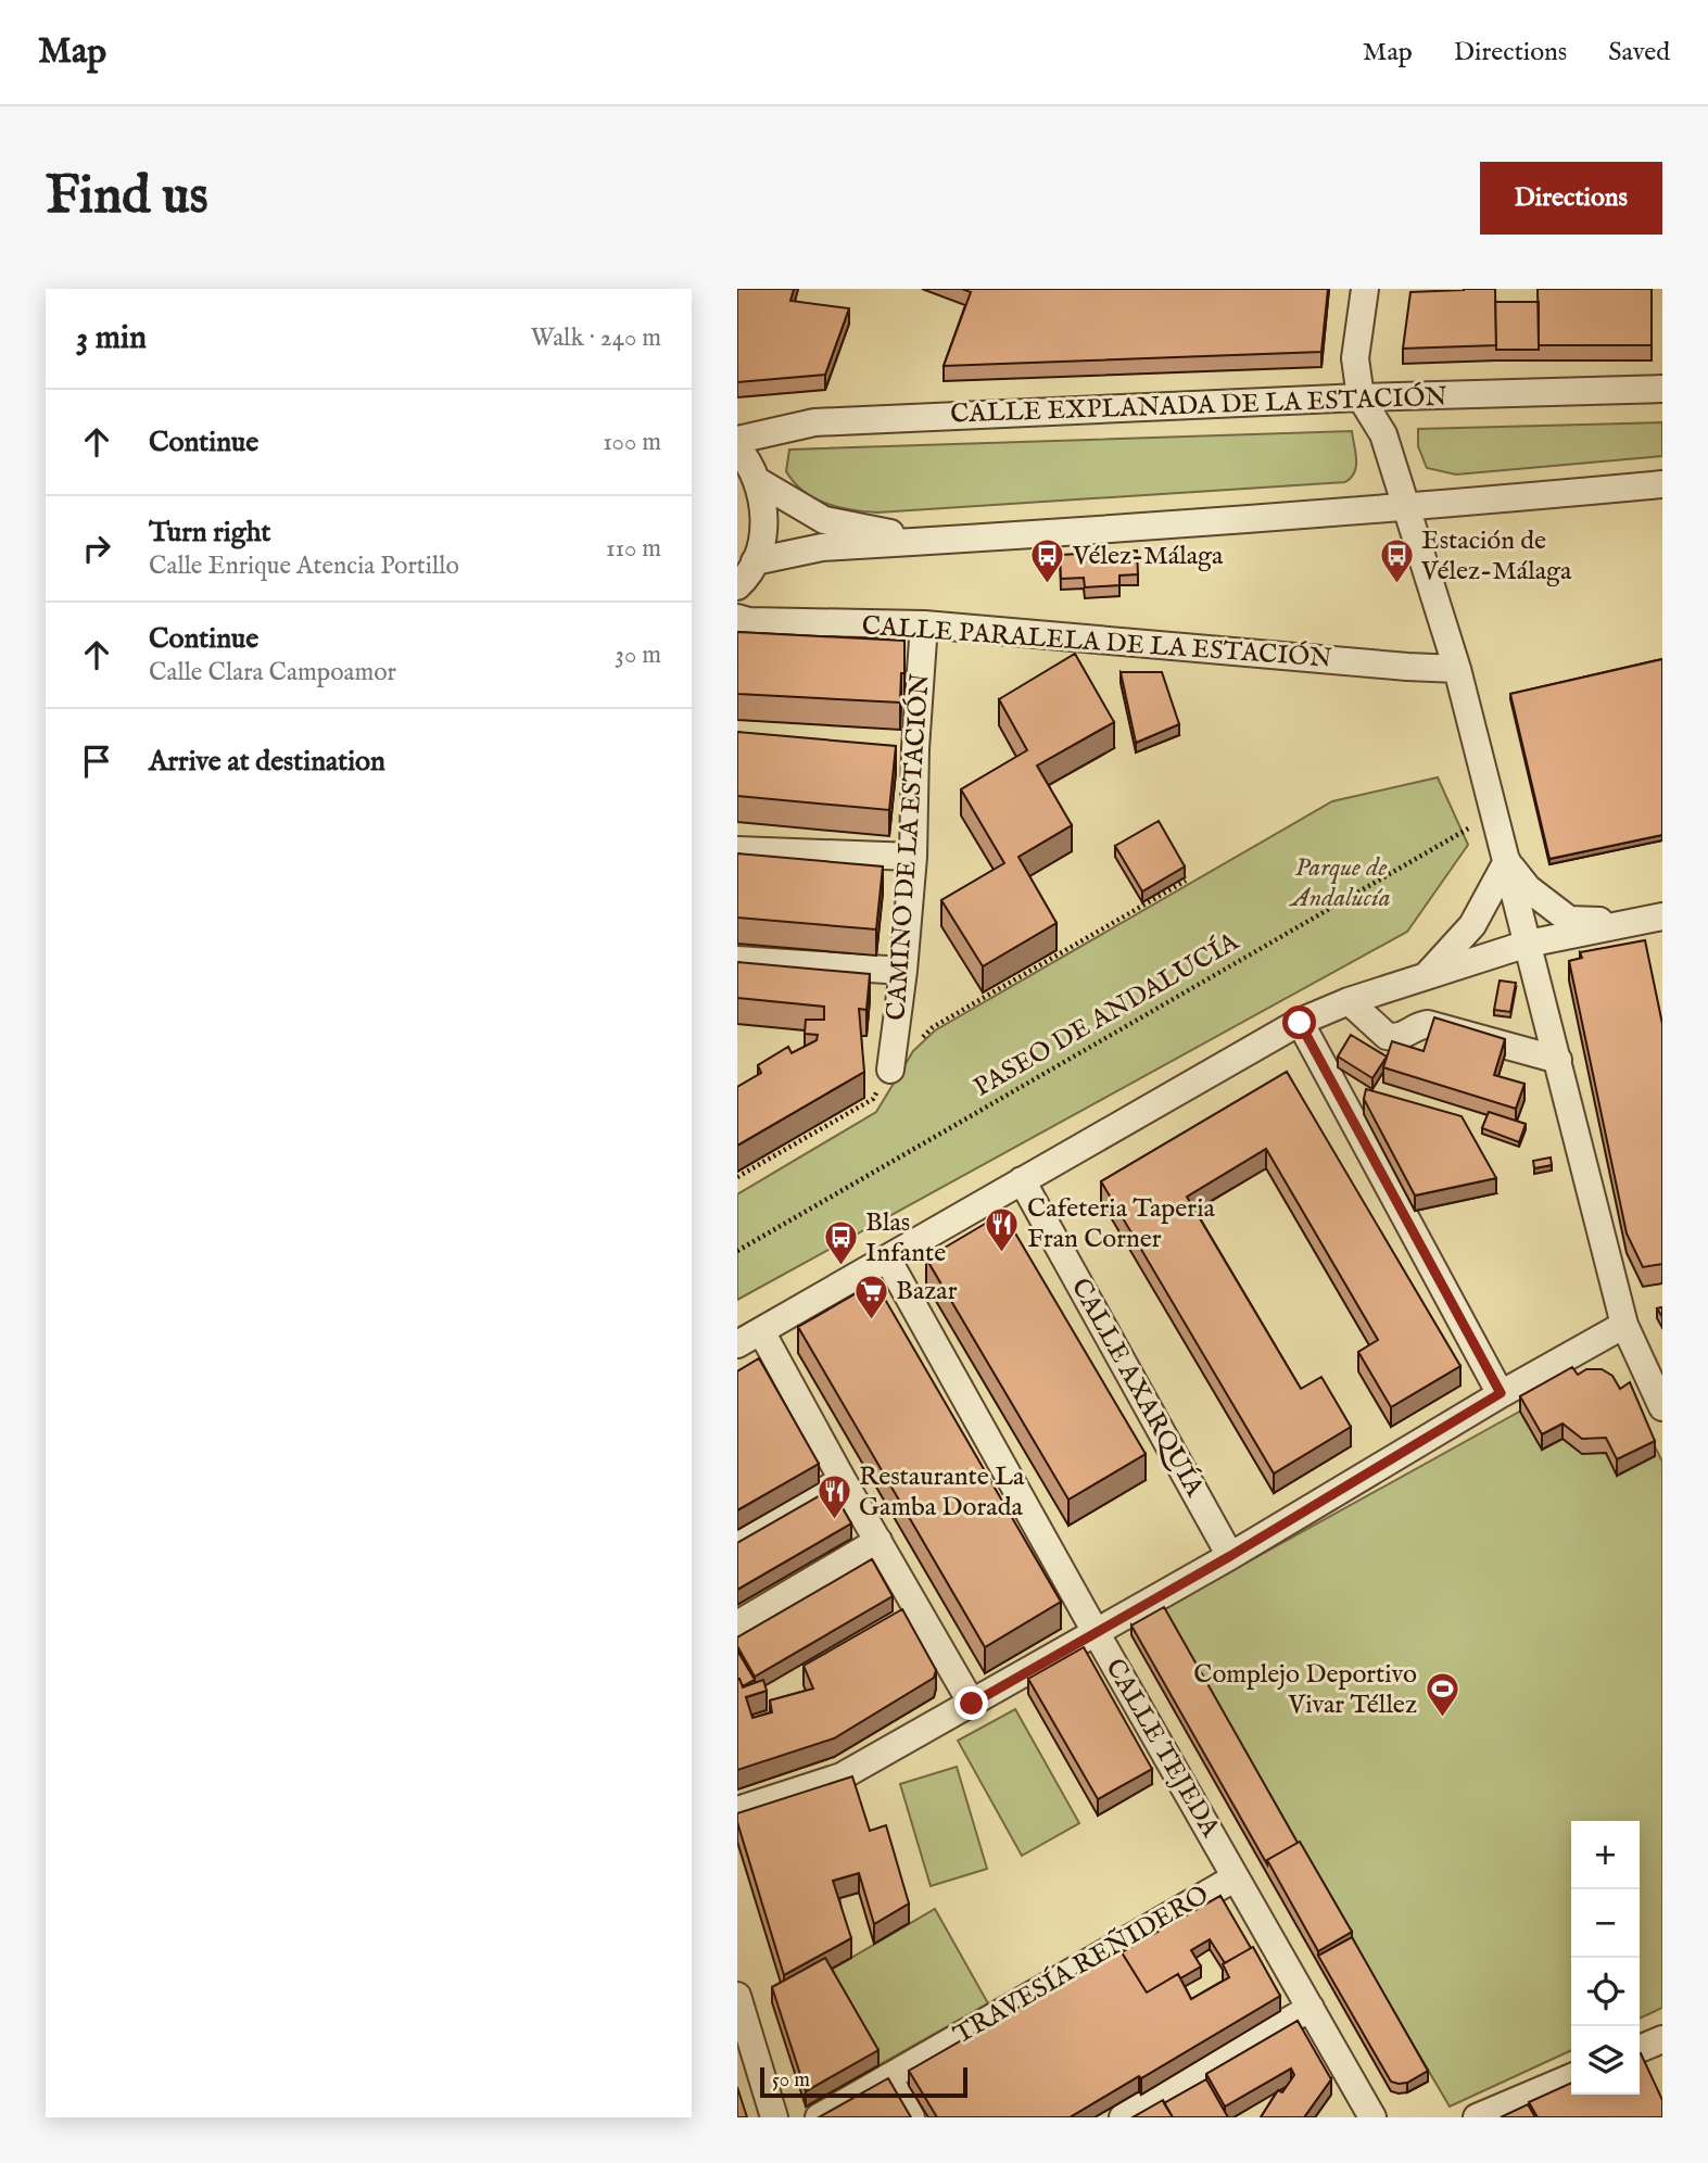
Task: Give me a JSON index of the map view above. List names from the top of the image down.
{
  "streets": {
    "street": [
      "CALLE EXPLANADA DE LA ESTACIÓN",
      "CALLE PARALELA DE LA ESTACIÓN",
      "CAMINO DE LA ESTACIÓN",
      "CALLE AXARQUÍA",
      "CALLE TEJEDA",
      "TRAVESÍA REÑIDERO"
    ],
    "path": ["PASEO DE ANDALUCÍA"]
  },
  "crossings": [
    ["CALLE PARALELA DE LA ESTACIÓN", "CAMINO DE LA ESTACIÓN"],
    ["CALLE TEJEDA", "TRAVESÍA REÑIDERO"]
  ],
  "parks": ["Parque de Andalucía"],
  "places": {
    "bus stop": ["Vélez-Málaga", "Estación de Vélez-Málaga", "Blas Infante"],
    "restaurant": ["Cafeteria Taperia Fran Corner", "Restaurante La Gamba Dorada"],
    "supermarket": ["Bazar"],
    "sports": ["Complejo Deportivo Vivar Téllez"]
  },
  "scale_bar": "50 m",
  "page": {
    "header": "Map",
    "nav": ["Map", "Directions", "Saved"],
    "buttons": "Directions",
    "title": "Find us",
    "heading": ["3 min", "Walk · 240 m"],
    "list": [
      ["Continue", "100 m"],
      ["Turn right", "Calle Enrique Atencia Portillo", "110 m"],
      ["Continue", "Calle Clara Campoamor", "30 m"],
      "Arrive at destination"
    ],
    "map_buttons": ["+", "−"],
    "scale": "50 m"
  }
}
